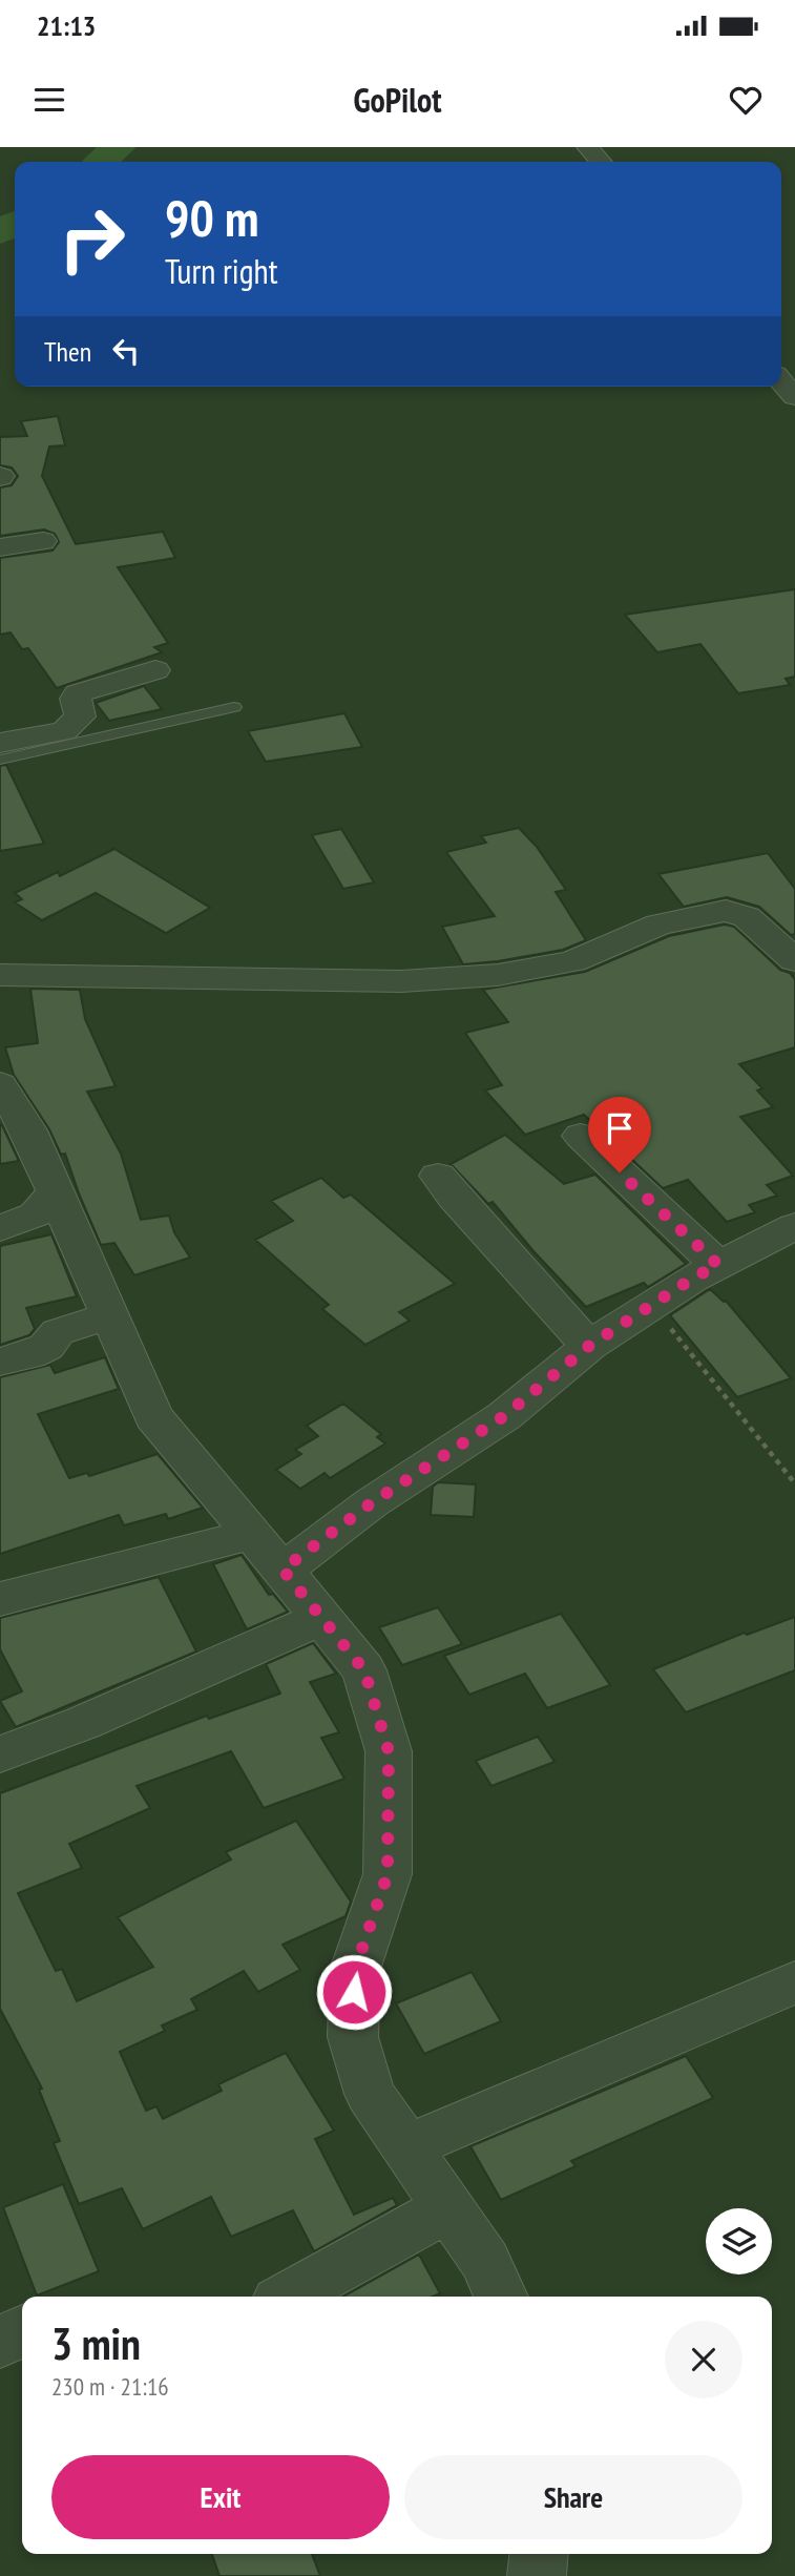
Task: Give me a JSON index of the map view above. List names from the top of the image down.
{
  "page": {
    "status": "21:13",
    "header": "GoPilot",
    "turn": ["90 m", "Turn right"],
    "then": "Then",
    "heading": ["3 min", "230 m · 21:16"],
    "buttons": ["Exit", "Share"]
  }
}
